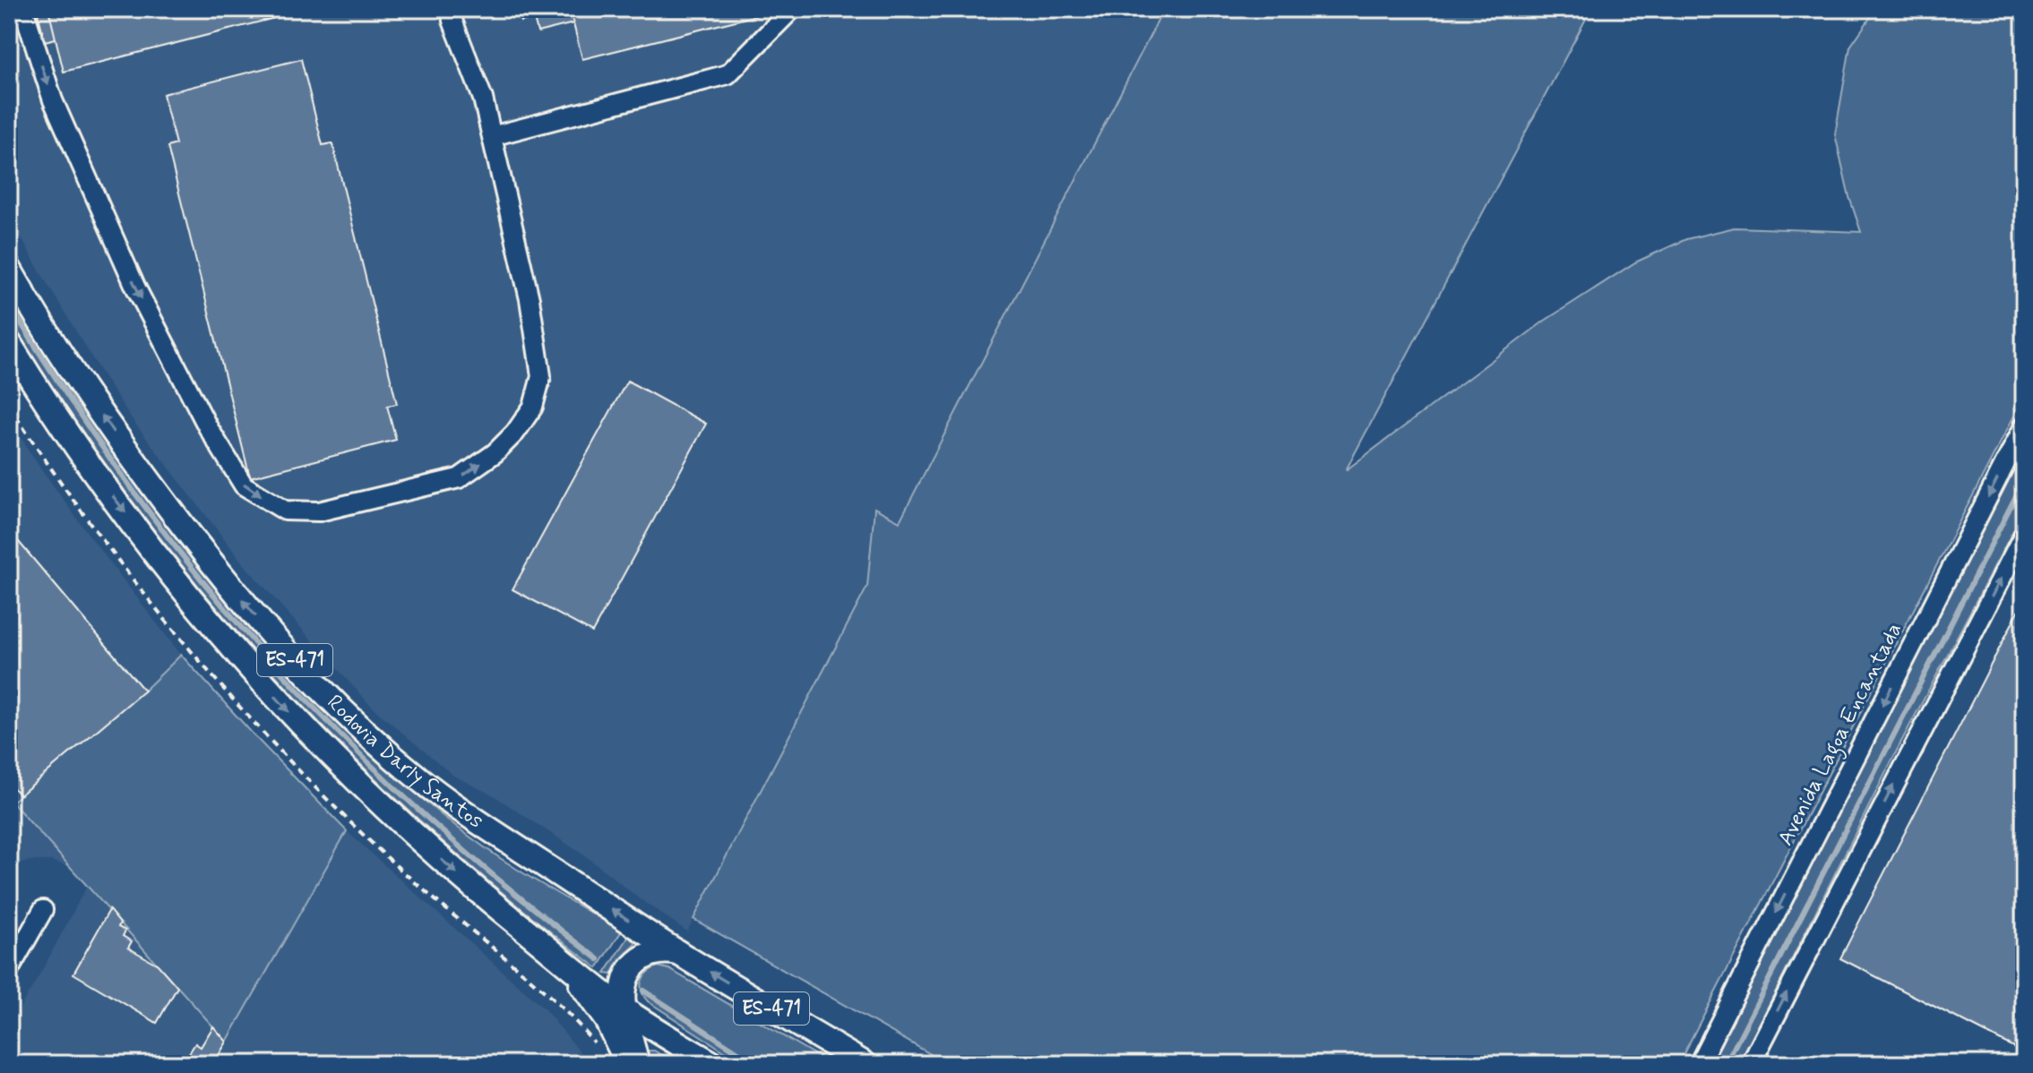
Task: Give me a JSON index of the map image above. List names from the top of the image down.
{
  "streets": {
    "main road": ["ES-471", "Rodovia Darly Santos"],
    "street": ["Avenida Lagoa Encantada"]
  }
}
